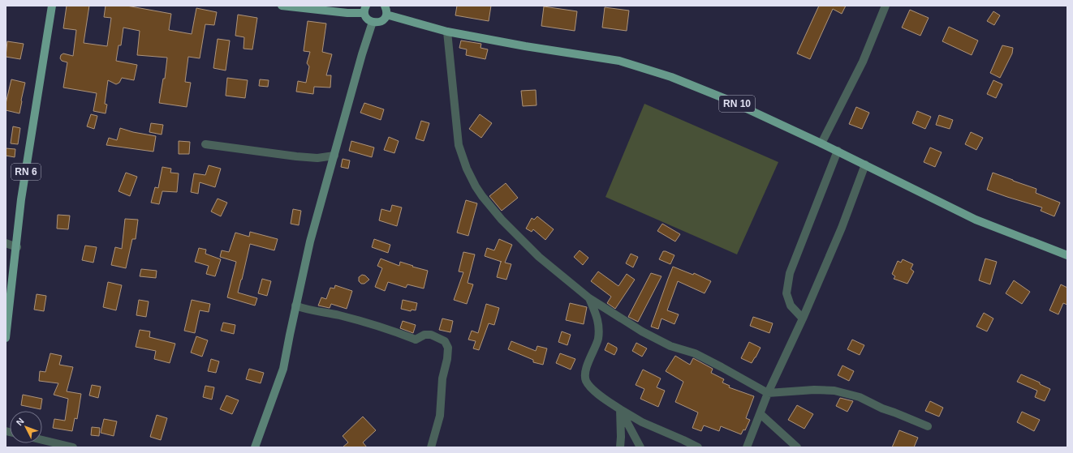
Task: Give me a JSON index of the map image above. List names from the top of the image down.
{
  "streets": {
    "main road": ["RN 10", "RN 6"]
  },
  "north": "top left"
}
